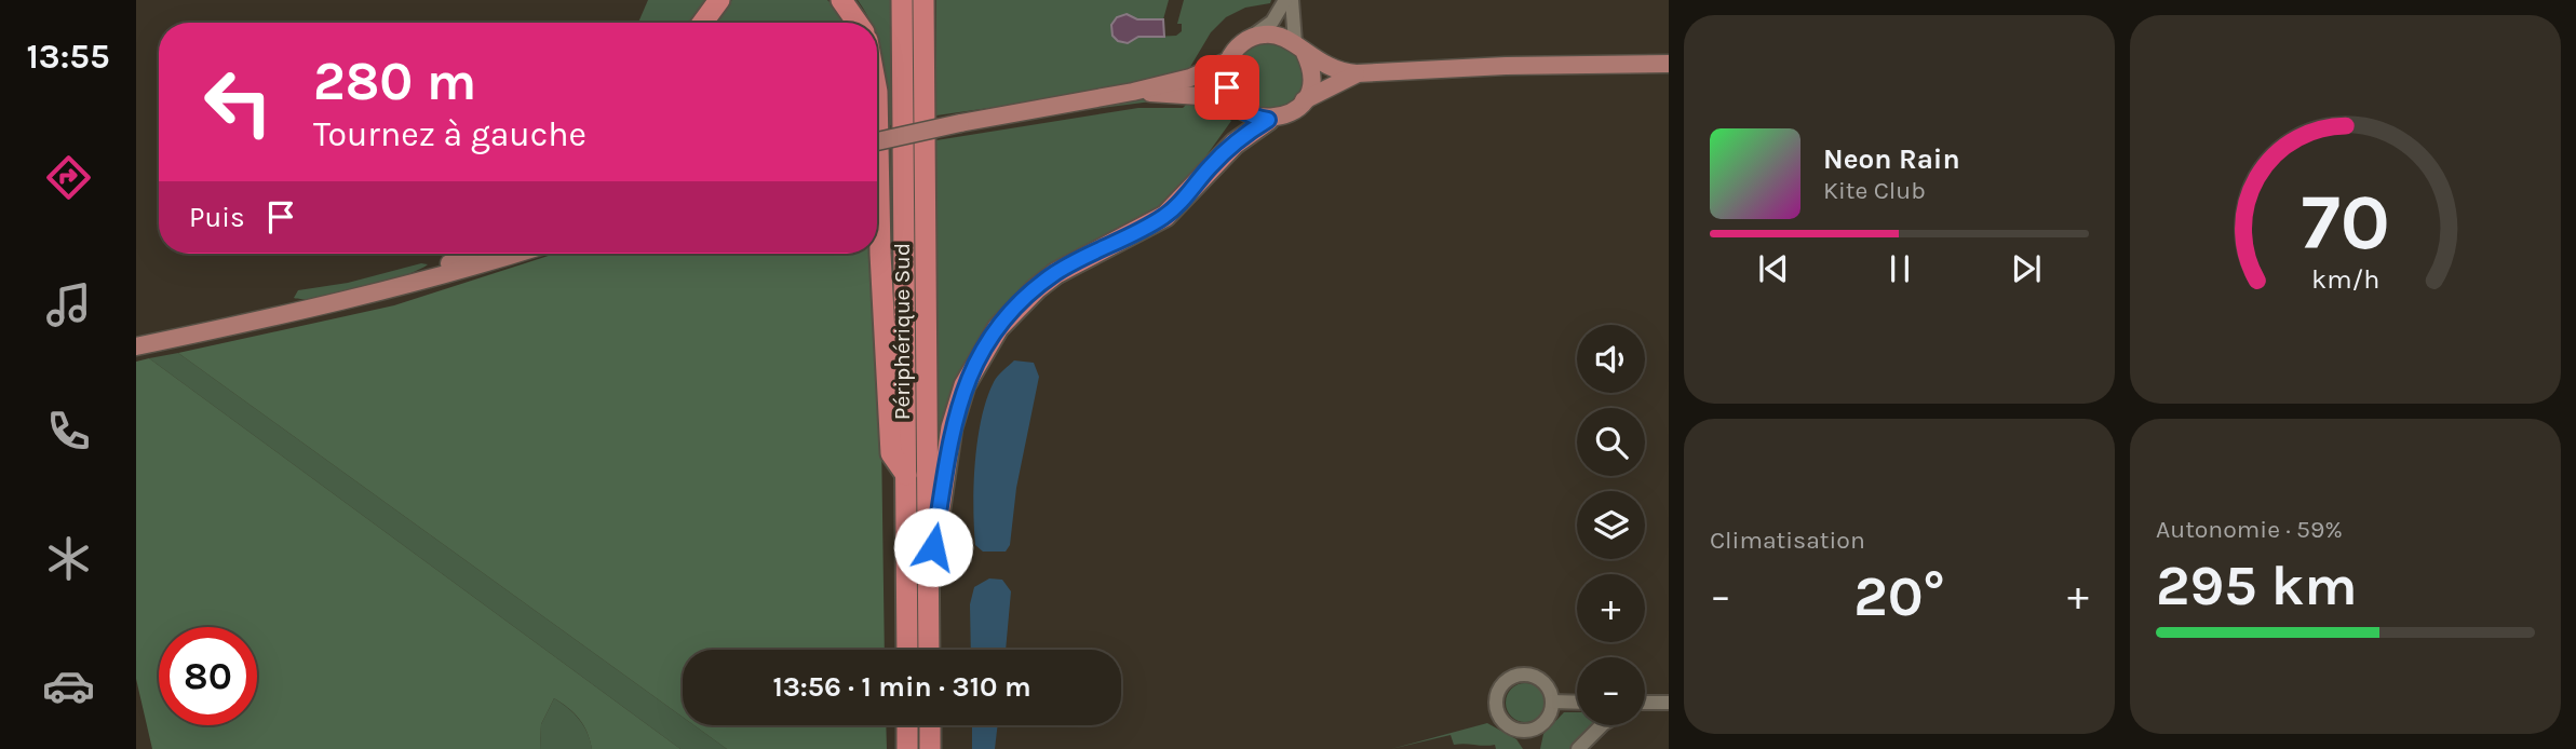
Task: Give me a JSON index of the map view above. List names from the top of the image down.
{
  "streets": {
    "highway": ["Périphérique Sud"]
  },
  "page": {
    "tabs": "13:55",
    "turn": ["280 m", "Tournez à gauche"],
    "song": ["Neon Rain", "Kite Club"],
    "then": "Puis",
    "map_buttons": ["+", "−"],
    "tile": [
      "Climatisation",
      ["Autonomie · 59%", "295 km"]
    ],
    "heat": ["−", "20°", "+"],
    "limit": "80",
    "trip": "13:56 · 1 min · 310 m",
    "gauge": ["70", "km/h"]
  }
}
